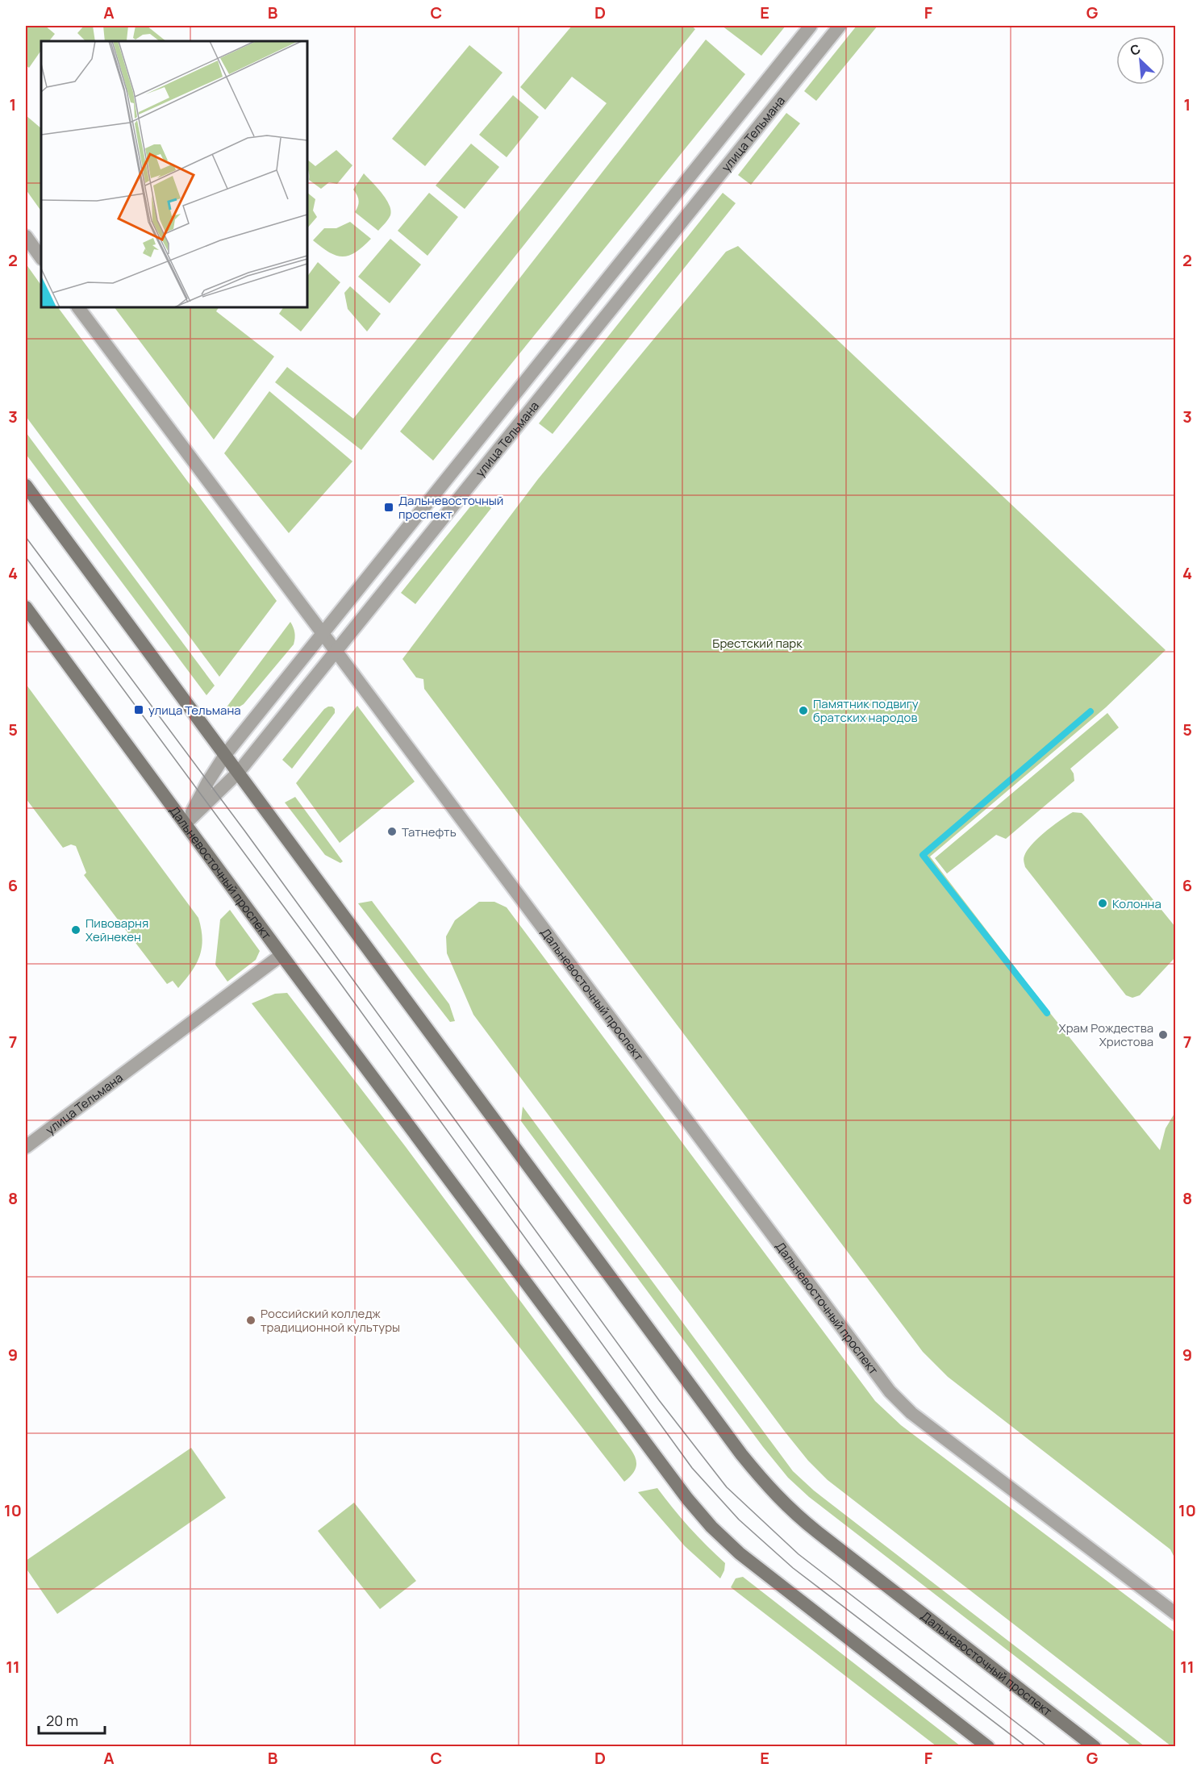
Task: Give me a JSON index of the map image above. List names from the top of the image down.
{
  "streets": {
    "main road": ["Дальневосточный проспект"],
    "street": ["улица Тельмана"]
  },
  "crossings": [
    ["улица Тельмана", "Дальневосточный проспект"]
  ],
  "parks": ["Брестский парк"],
  "places": {
    "transit": ["Дальневосточный проспект", "улица Тельмана"],
    "other": [
      "Памятник подвигу братских народов",
      "Татнефть",
      "Колонна",
      "Пивоварня Хейнекен",
      "Храм Рождества Христова",
      "Российский колледж традиционной культуры"
    ]
  },
  "scale_bar": "20 m",
  "north": "top left",
  "grid": {
    "columns": [
      "A",
      "B",
      "C",
      "D",
      "E",
      "F",
      "G"
    ],
    "rows": [
      "1",
      "2",
      "3",
      "4",
      "5",
      "6",
      "7",
      "8",
      "9",
      "10",
      "11"
    ]
  }
}
